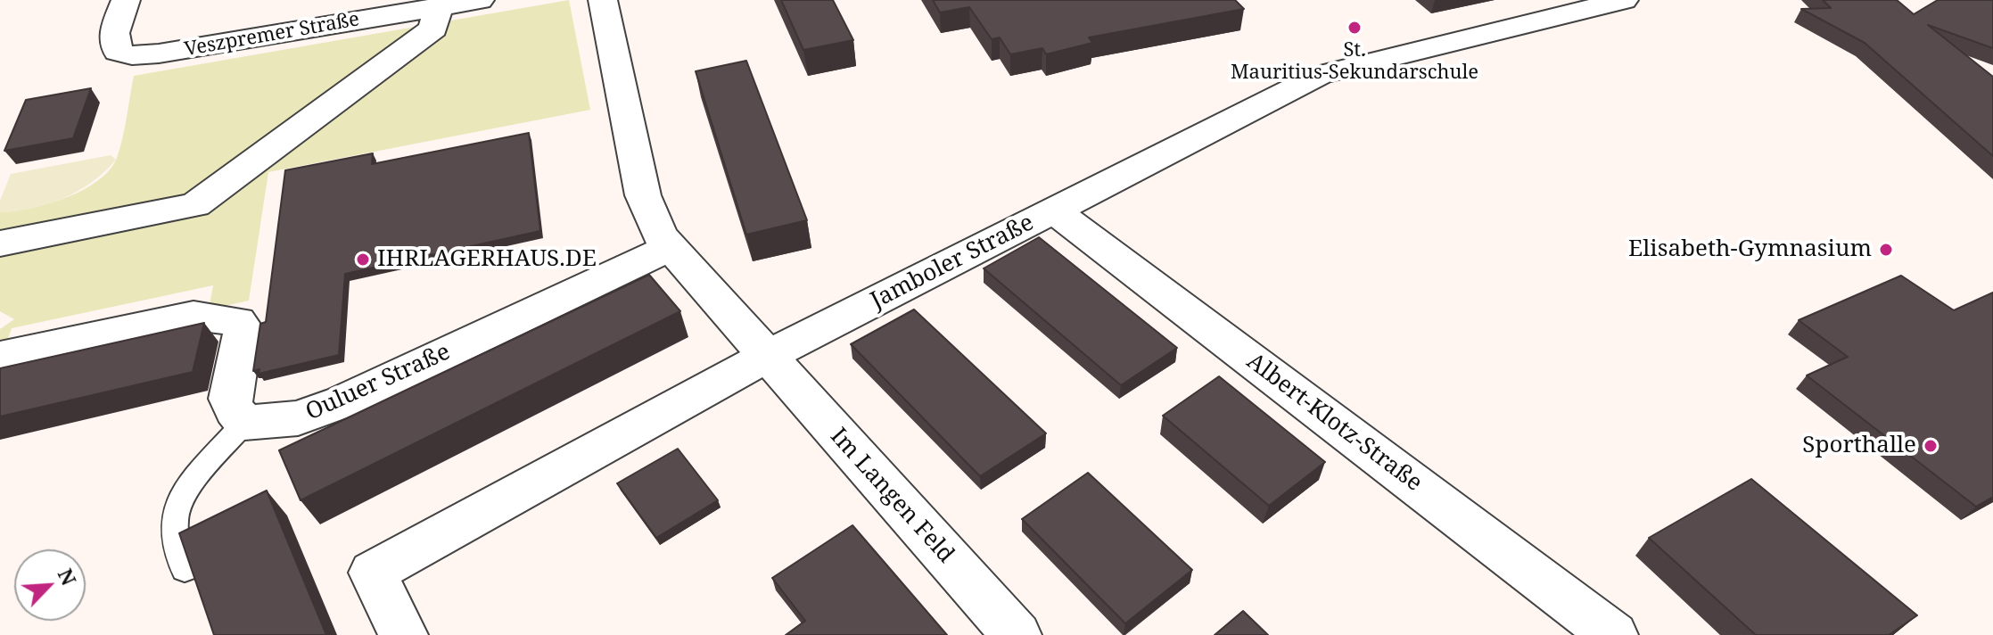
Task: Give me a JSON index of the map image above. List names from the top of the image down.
{
  "streets": {
    "street": [
      "Veszpremer Straße",
      "Jamboler Straße",
      "Ouluer Straße",
      "Albert-Klotz-Straße",
      "Im Langen Feld"
    ]
  },
  "crossings": [
    ["Jamboler Straße", "Albert-Klotz-Straße"],
    ["Jamboler Straße", "Im Langen Feld"]
  ],
  "places": [
    "St. Mauritius-Sekundarschule",
    "Elisabeth-Gymnasium",
    "IHRLAGERHAUS.DE",
    "Sporthalle"
  ],
  "north": "top right"
}
